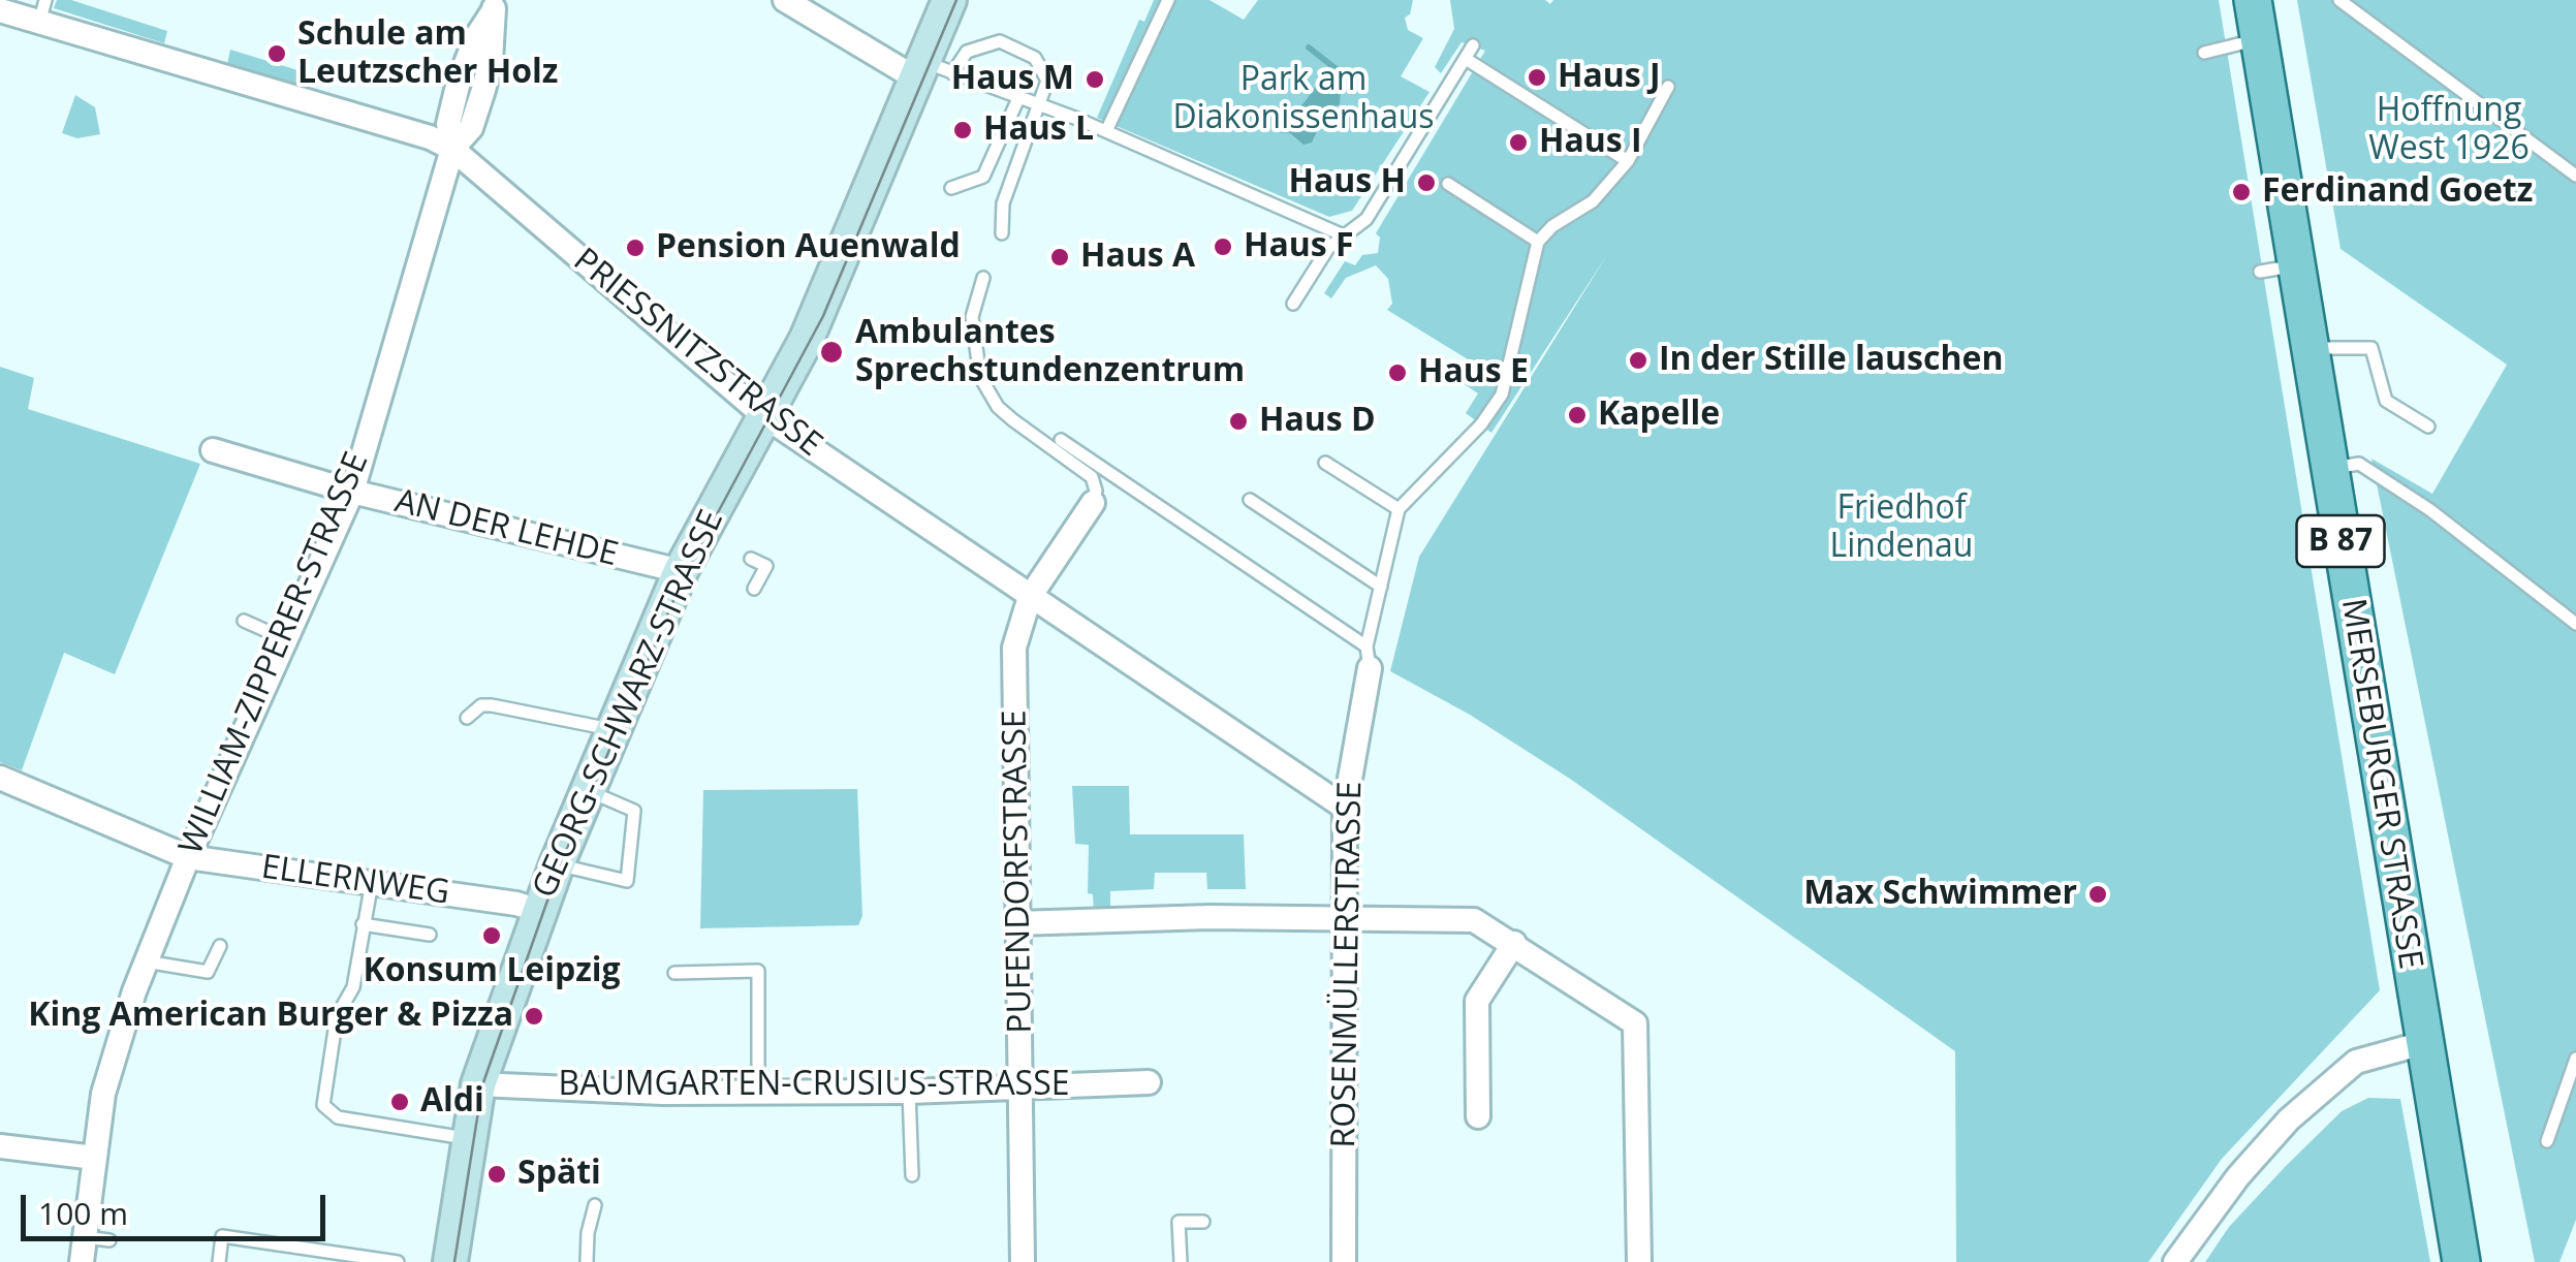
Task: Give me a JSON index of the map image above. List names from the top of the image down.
{
  "streets": {
    "main road": ["B 87", "MERSEBURGER STRASSE"],
    "street": [
      "PRIESSNITZSTRASSE",
      "AN DER LEHDE",
      "WILLIAM-ZIPPERER-STRASSE",
      "GEORG-SCHWARZ-STRASSE",
      "PUFENDORFSTRASSE",
      "ELLERNWEG",
      "ROSENMÜLLERSTRASSE",
      "BAUMGARTEN-CRUSIUS-STRASSE"
    ]
  },
  "crossings": [
    ["PRIESSNITZSTRASSE", "WILLIAM-ZIPPERER-STRASSE"],
    ["PRIESSNITZSTRASSE", "GEORG-SCHWARZ-STRASSE"],
    ["PRIESSNITZSTRASSE", "PUFENDORFSTRASSE"],
    ["PRIESSNITZSTRASSE", "ROSENMÜLLERSTRASSE"],
    ["AN DER LEHDE", "WILLIAM-ZIPPERER-STRASSE"],
    ["AN DER LEHDE", "GEORG-SCHWARZ-STRASSE"],
    ["WILLIAM-ZIPPERER-STRASSE", "ELLERNWEG"],
    ["GEORG-SCHWARZ-STRASSE", "ELLERNWEG"],
    ["GEORG-SCHWARZ-STRASSE", "BAUMGARTEN-CRUSIUS-STRASSE"],
    ["PUFENDORFSTRASSE", "BAUMGARTEN-CRUSIUS-STRASSE"]
  ],
  "parks": ["Park am Diakonissenhaus", "Hoffnung West 1926", "Friedhof Lindenau"],
  "places": [
    "Schule am Leutzscher Holz",
    "Haus J",
    "Haus M",
    "Haus L",
    "Haus I",
    "Haus H",
    "Ferdinand Goetz",
    "Haus F",
    "Pension Auenwald",
    "Haus A",
    "Ambulantes Sprechstundenzentrum",
    "In der Stille lauschen",
    "Haus E",
    "Kapelle",
    "Haus D",
    "Max Schwimmer",
    "Konsum Leipzig",
    "King American Burger & Pizza",
    "Aldi",
    "Späti"
  ],
  "scale_bar": "100 m"
}
